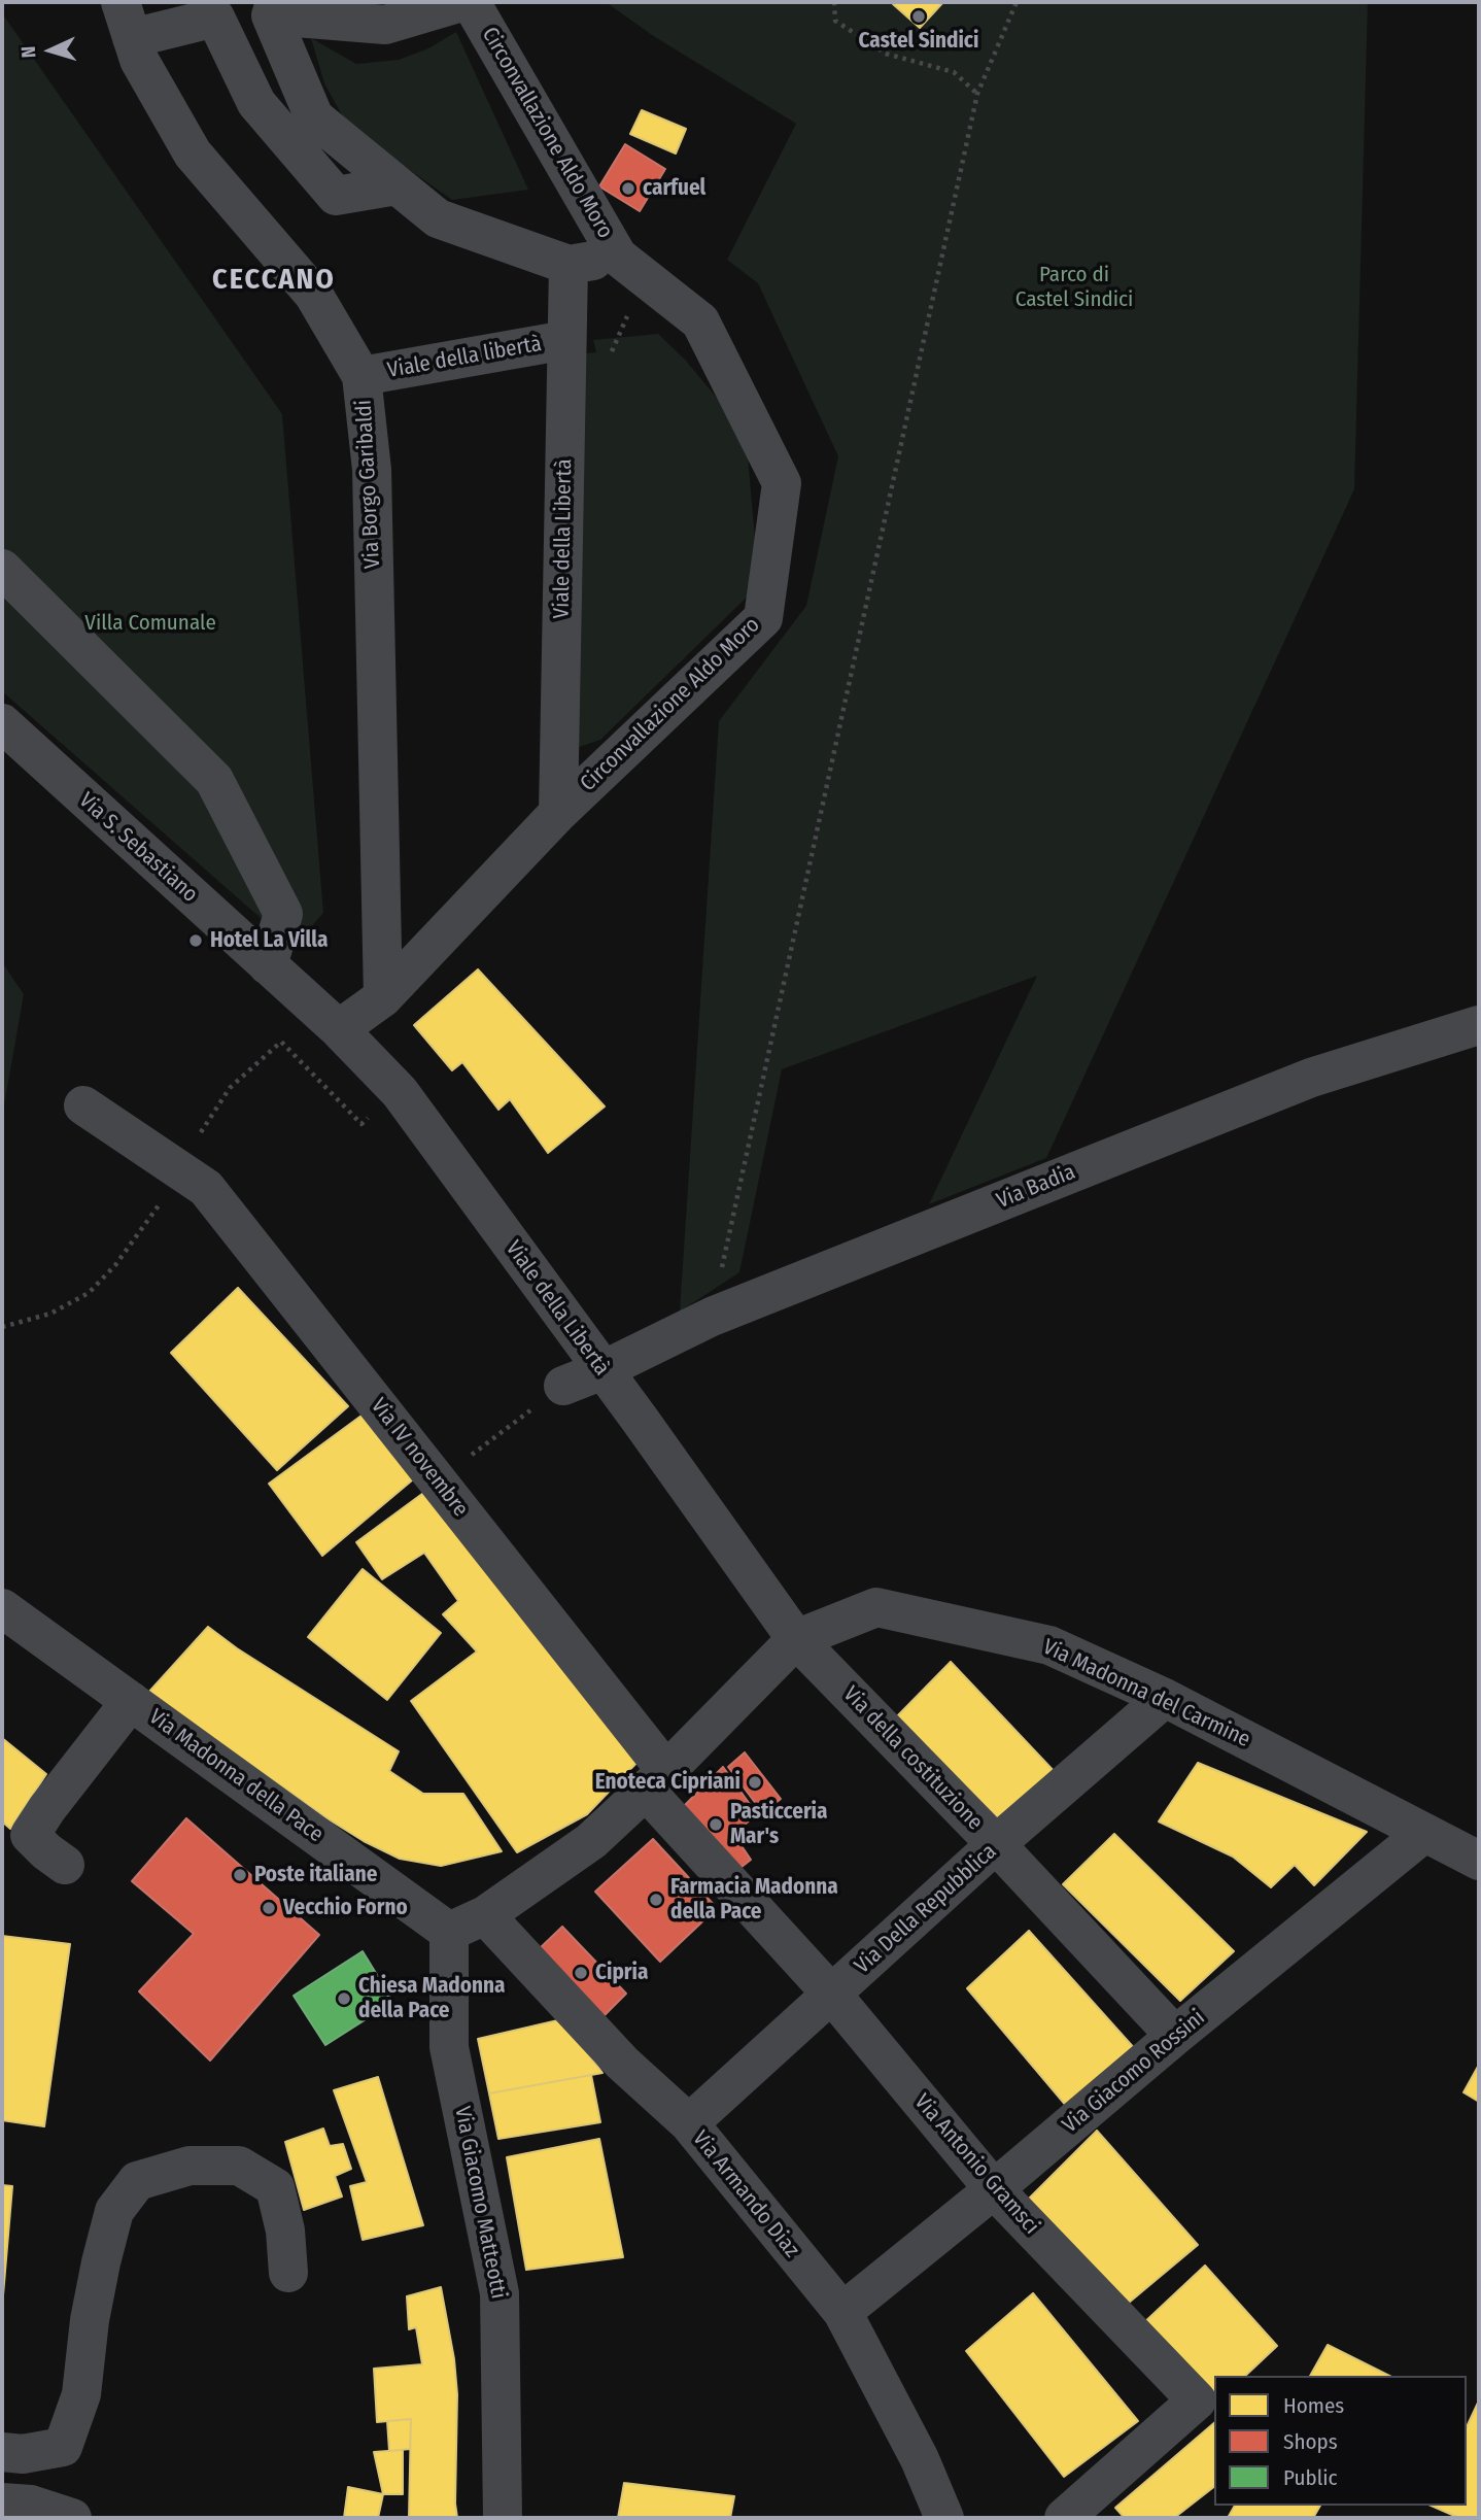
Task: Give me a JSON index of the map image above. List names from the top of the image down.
{
  "streets": {
    "street": [
      "Circonvallazione Aldo Moro",
      "Viale della libertà",
      "Via Borgo Garibaldi",
      "Viale della Libertà",
      "Via S. Sebastiano",
      "Via Badia",
      "Via IV novembre",
      "Via Madonna del Carmine",
      "Via della costituzione",
      "Via Madonna della Pace",
      "Via Della Repubblica",
      "Via Giacomo Rossini",
      "Via Antonio Gramsci",
      "Via Armando Diaz",
      "Via Giacomo Matteotti"
    ]
  },
  "crossings": [
    ["Circonvallazione Aldo Moro", "Via Borgo Garibaldi"],
    ["Circonvallazione Aldo Moro", "Viale della Libertà"],
    ["Viale della libertà", "Via Borgo Garibaldi"],
    ["Viale della libertà", "Viale della Libertà"],
    ["Viale della Libertà", "Via S. Sebastiano"],
    ["Viale della Libertà", "Via Badia"],
    ["Viale della Libertà", "Via Madonna del Carmine"],
    ["Viale della Libertà", "Via della costituzione"],
    ["Via IV novembre", "Via Antonio Gramsci"],
    ["Via Madonna del Carmine", "Via della costituzione"],
    ["Via Madonna del Carmine", "Via Della Repubblica"],
    ["Via Madonna del Carmine", "Via Giacomo Rossini"],
    ["Via della costituzione", "Via Della Repubblica"],
    ["Via della costituzione", "Via Giacomo Rossini"],
    ["Via Madonna della Pace", "Via Giacomo Matteotti"],
    ["Via Della Repubblica", "Via Antonio Gramsci"],
    ["Via Della Repubblica", "Via Armando Diaz"],
    ["Via Giacomo Rossini", "Via Antonio Gramsci"],
    ["Via Giacomo Rossini", "Via Armando Diaz"]
  ],
  "districts": ["CECCANO"],
  "parks": ["Parco di Castel Sindici", "Villa Comunale"],
  "places": [
    "Castel Sindici",
    "carfuel",
    "Hotel La Villa",
    "Enoteca Cipriani",
    "Pasticceria Mar's",
    "Poste italiane",
    "Farmacia Madonna della Pace",
    "Vecchio Forno",
    "Cipria",
    "Chiesa Madonna della Pace"
  ],
  "legend": ["Homes", "Shops", "Public"],
  "north": "left"
}
